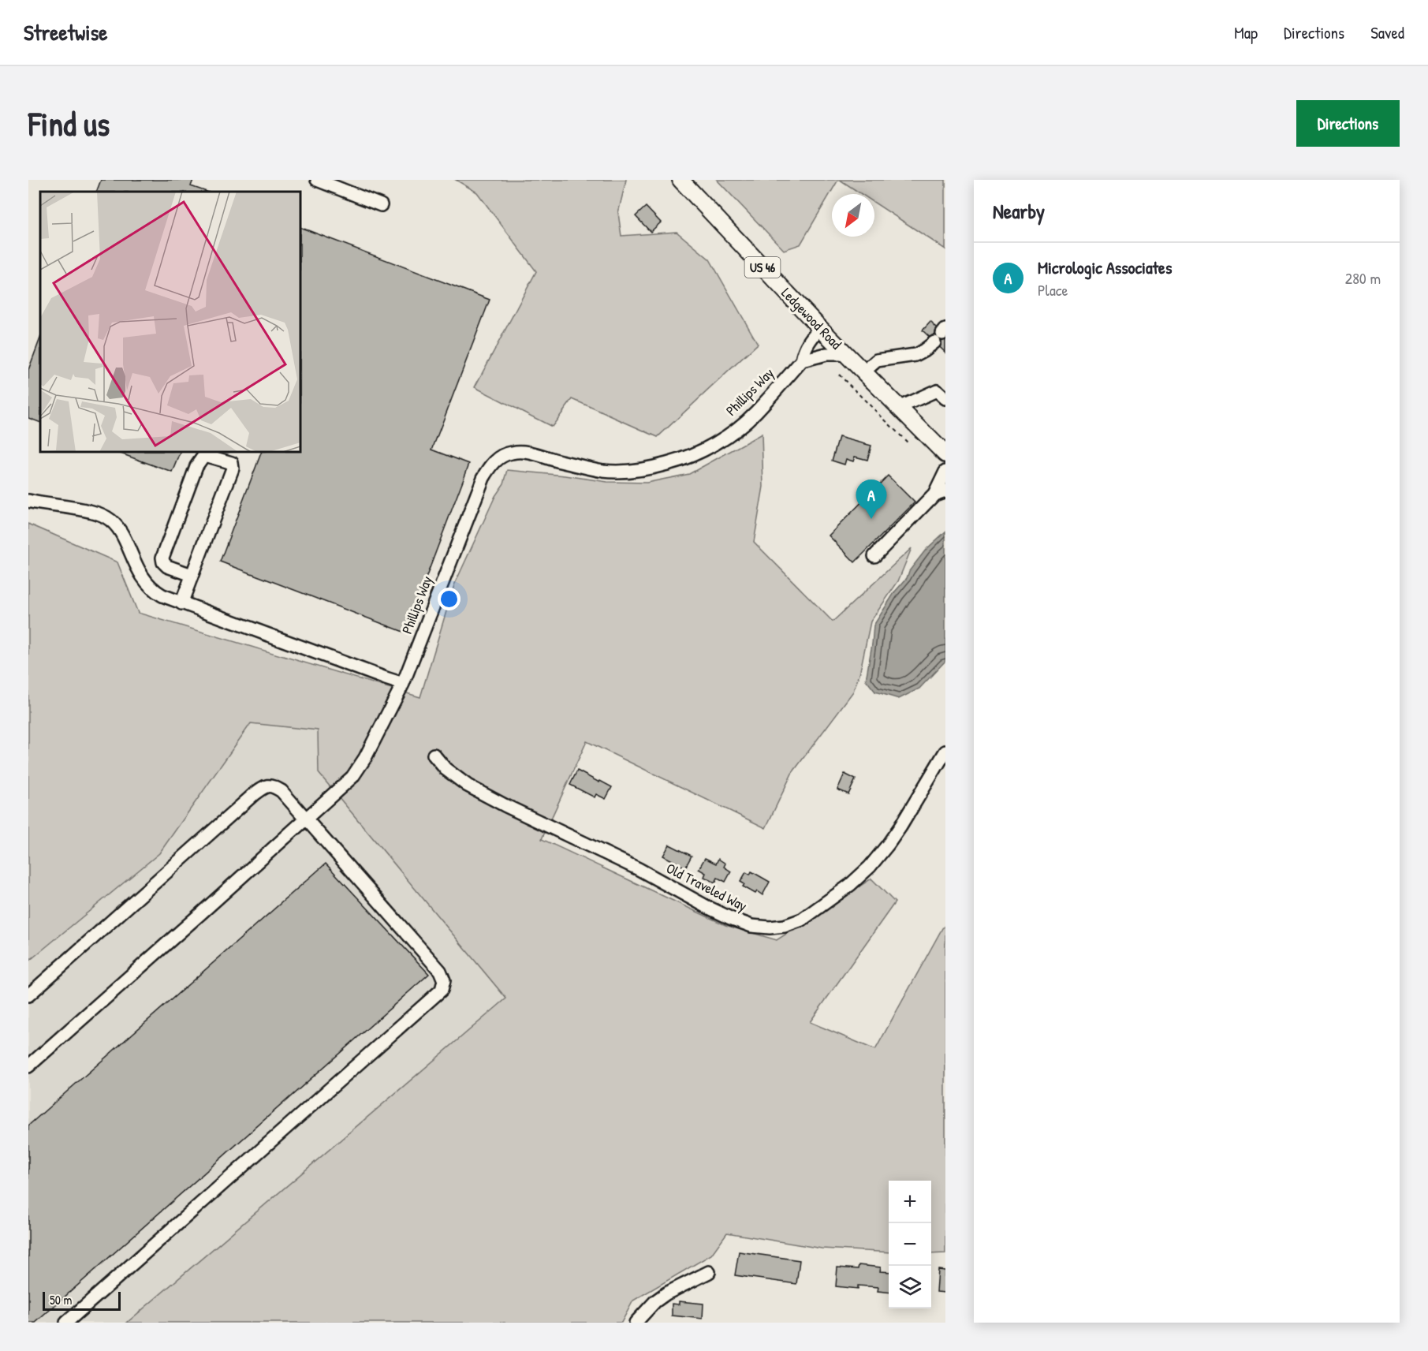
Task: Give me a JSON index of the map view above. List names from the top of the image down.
{
  "streets": {
    "main road": ["US 46", "Ledgewood Road"],
    "street": ["Phillips Way", "Old Traveled Way"]
  },
  "crossings": [
    ["Ledgewood Road", "Phillips Way"]
  ],
  "scale_bar": "50 m",
  "north": "bottom left",
  "page": {
    "header": "Streetwise",
    "nav": ["Map", "Directions", "Saved"],
    "buttons": "Directions",
    "title": "Find us",
    "heading": "Nearby",
    "list": [
      {
        "mark": "A",
        "name": "Micrologic Associates",
        "note": "Place",
        "value": "280 m"
      }
    ],
    "pins": "A",
    "map_buttons": ["+", "−"],
    "scale": "50 m"
  }
}
